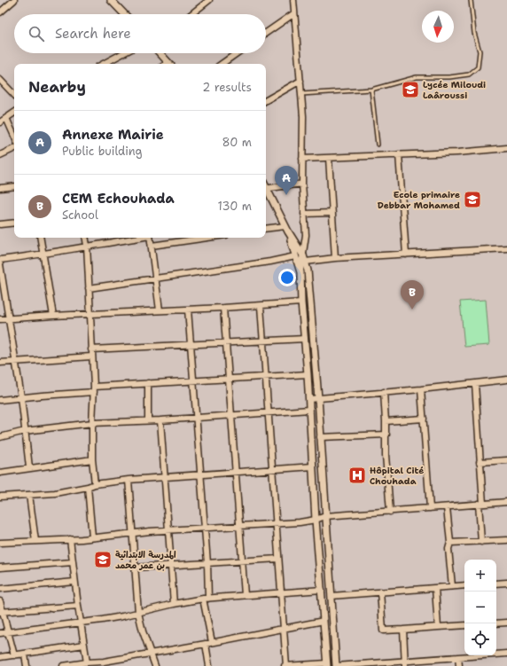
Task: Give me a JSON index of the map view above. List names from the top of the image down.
{
  "places": {
    "school or university": ["Lycée Miloudi Laâroussi", "Ecole primaire Debbar Mohamed", "المدرسة الابتدائية بن عمر محمد"],
    "hospital": ["Hôpital Cité Chouhada"]
  },
  "north": "bottom",
  "page": {
    "search": "Search here",
    "heading": ["Nearby", "2 results"],
    "list": [
      {
        "mark": "A",
        "name": "Annexe Mairie",
        "note": "Public building",
        "value": "80 m"
      },
      {
        "mark": "B",
        "name": "CEM Echouhada",
        "note": "School",
        "value": "130 m"
      }
    ],
    "pins": ["A", "B"],
    "map_buttons": ["+", "−"]
  }
}
